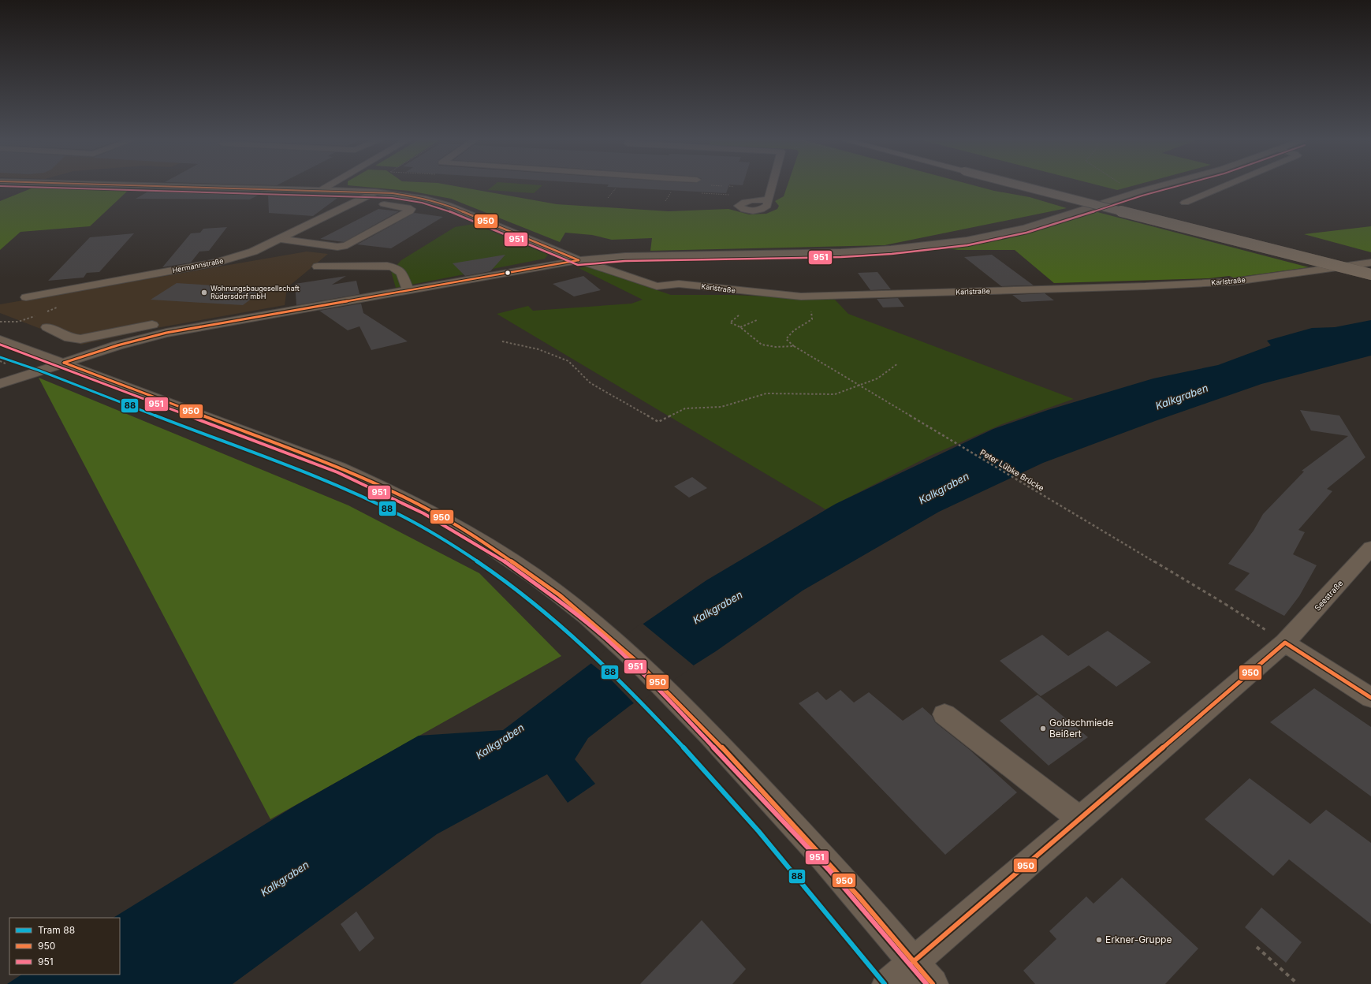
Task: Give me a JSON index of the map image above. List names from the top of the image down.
{
  "streets": {
    "street": ["Hermannstraße", "Karlstraße", "Seestraße"],
    "path": ["Peter Lübke Brücke"]
  },
  "crossings": [
    ["Hermannstraße", "Karlstraße"],
    ["Peter Lübke Brücke", "Seestraße"]
  ],
  "water": ["Kalkgraben"],
  "places": ["Wohnungsbaugesellschaft Rüdersdorf mbH", "Goldschmiede Beißert", "Erkner-Gruppe"],
  "lines": ["transit line 950", "transit line 951", "tram line 88"],
  "legend": ["Tram 88", "950", "951"]
}
